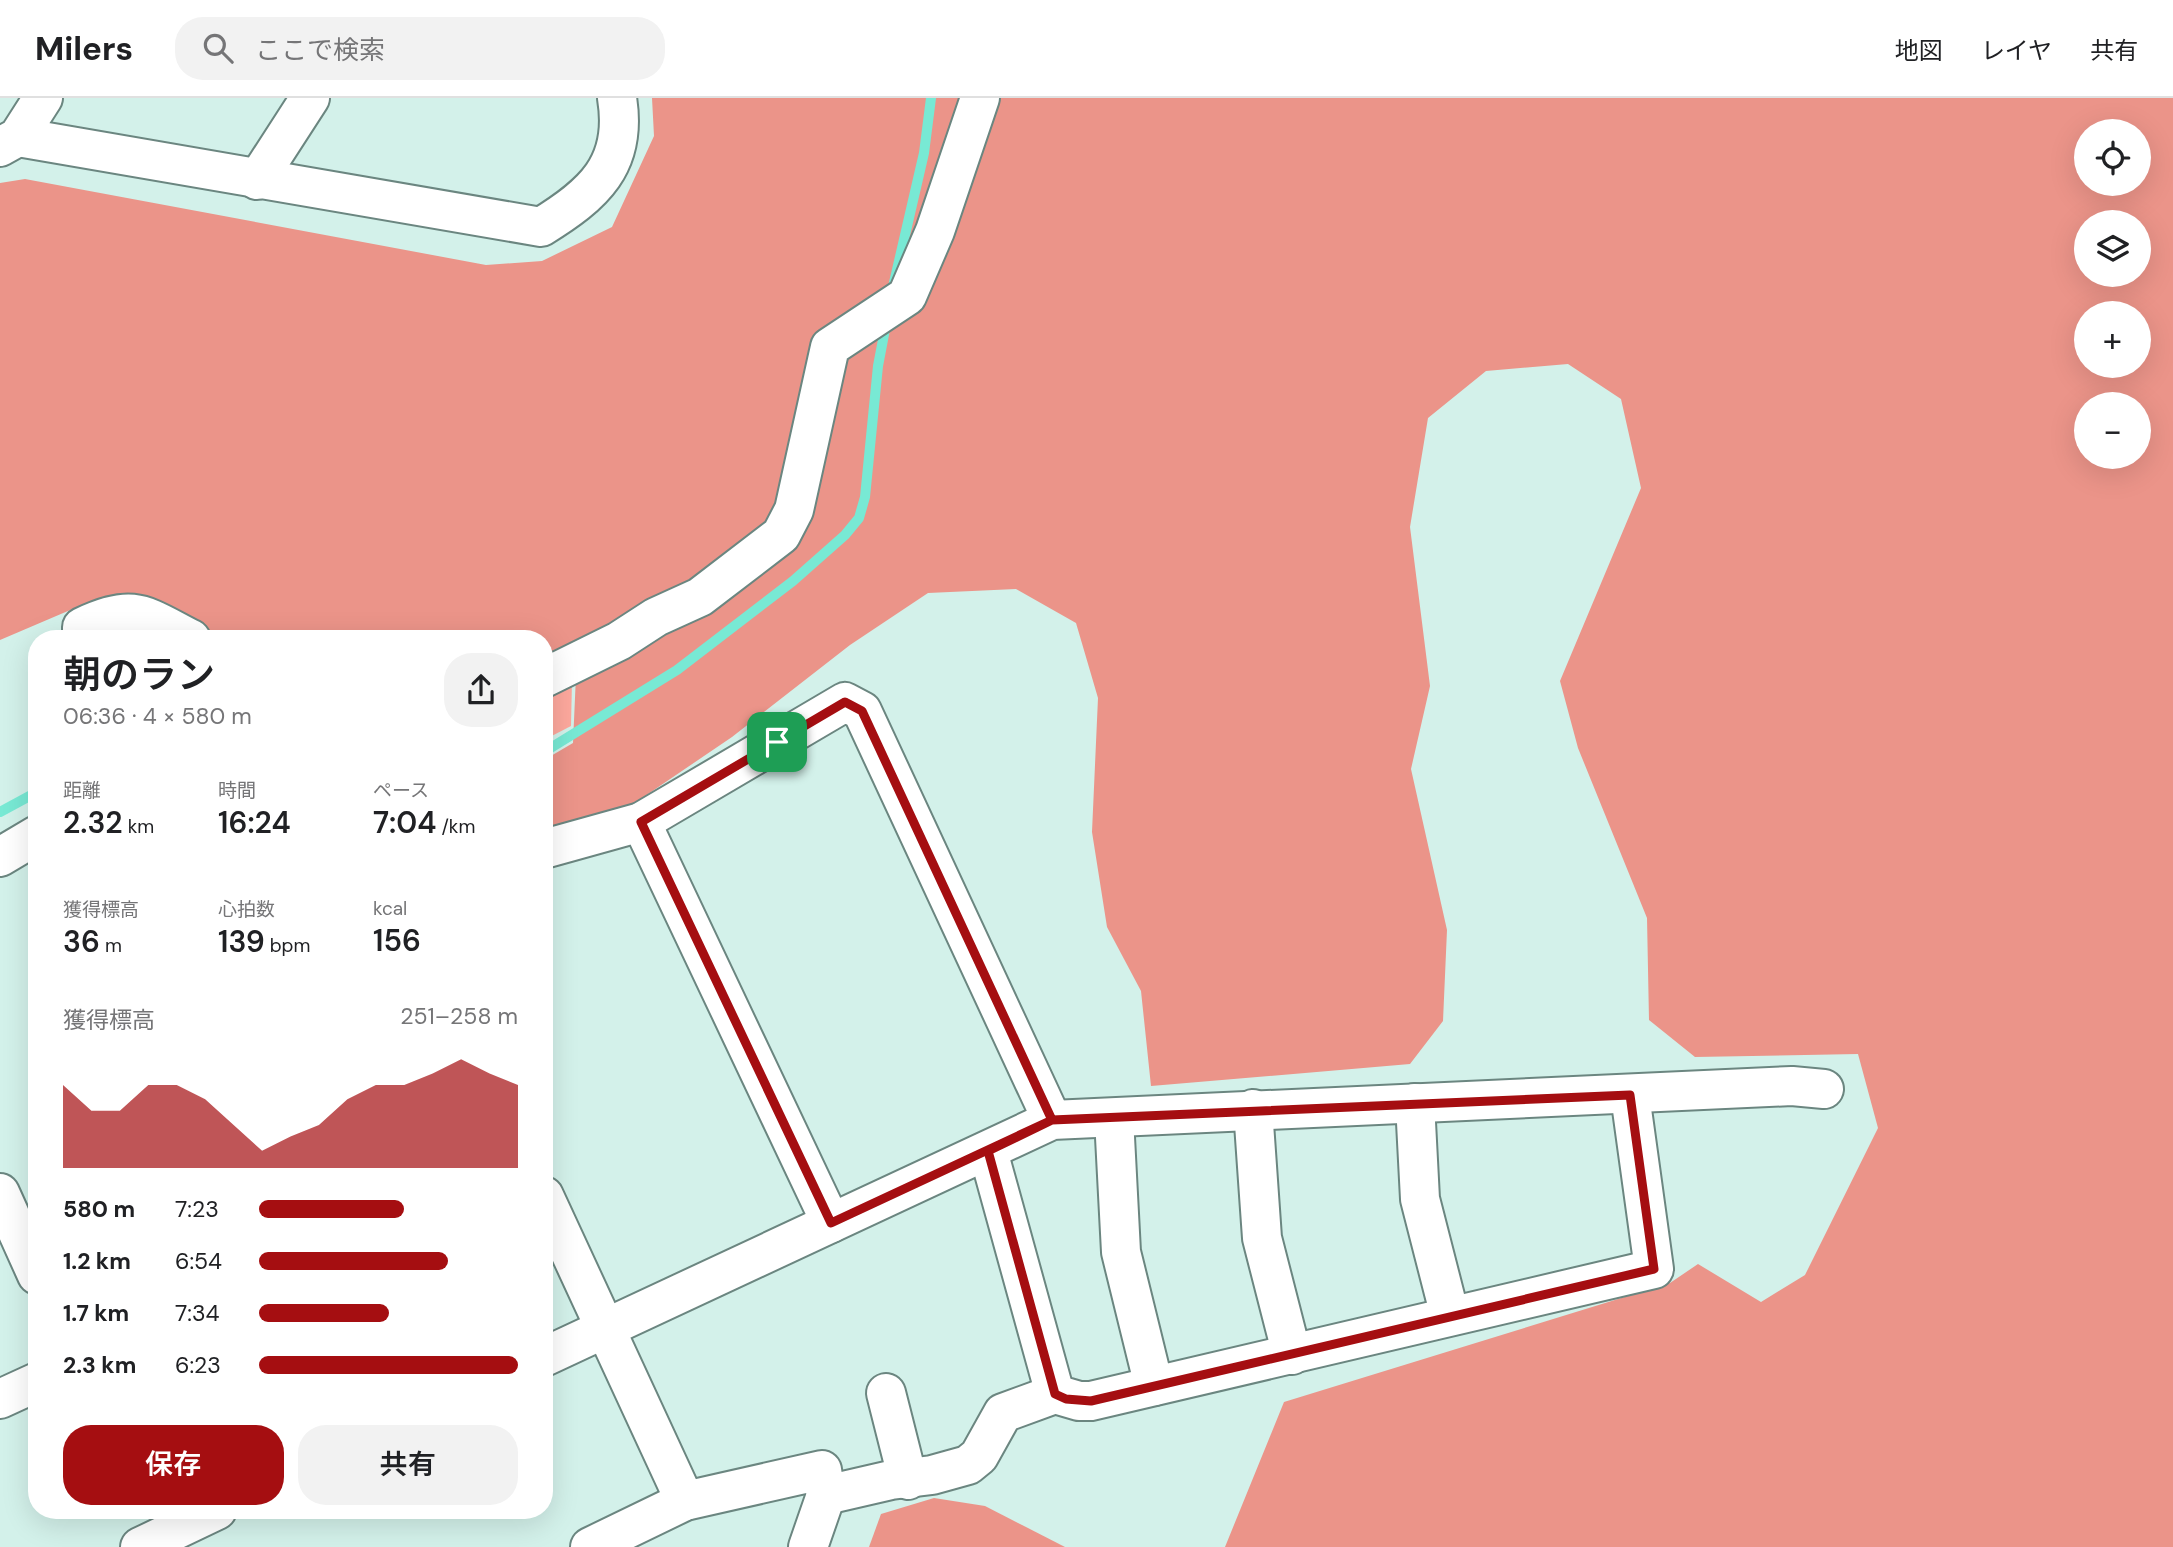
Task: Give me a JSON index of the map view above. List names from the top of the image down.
{
  "page": {
    "header": "Milers",
    "search": "ここで検索",
    "nav": ["地図", "レイヤ", "共有"],
    "map_buttons": ["+", "−"],
    "heading": ["朝のラン", "06:36 · 4 × 580 m"],
    "stats": [
      ["距離", "2.32 km"],
      ["時間", "16:24"],
      ["ペース", "7:04 /km"],
      ["獲得標高", "36 m"],
      ["心拍数", "139 bpm"],
      ["kcal", "156"]
    ],
    "chart": ["獲得標高", "251–258 m"],
    "list": [
      {
        "name": "580 m",
        "note": "7:23"
      },
      {
        "name": "1.2 km",
        "note": "6:54"
      },
      {
        "name": "1.7 km",
        "note": "7:34"
      },
      {
        "name": "2.3 km",
        "note": "6:23"
      }
    ],
    "buttons": ["保存", "共有"]
  }
}
